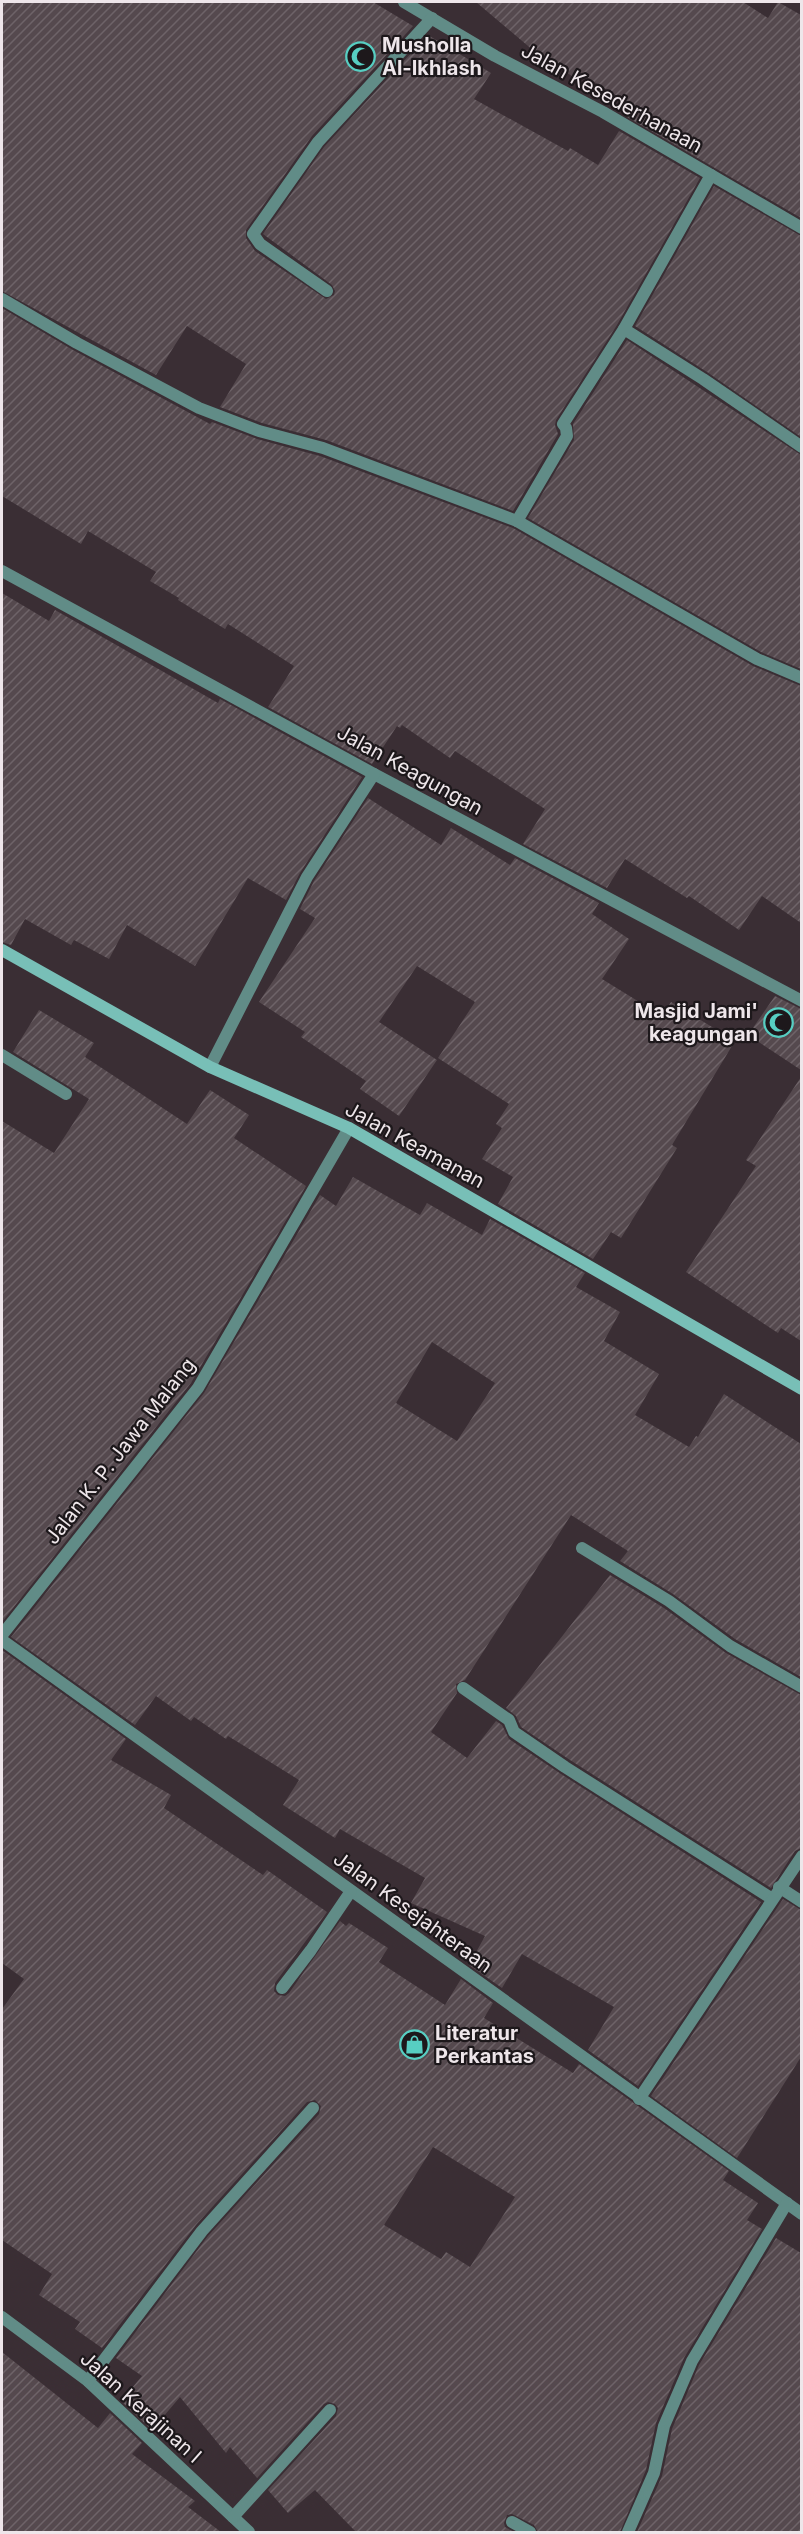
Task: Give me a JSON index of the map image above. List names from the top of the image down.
{
  "streets": {
    "street": [
      "Jalan Kesederhanaan",
      "Jalan Keagungan",
      "Jalan Keamanan",
      "Jalan K. P. Jawa Malang",
      "Jalan Kesejahteraan",
      "Jalan Kerajinan I"
    ]
  },
  "crossings": [
    ["Jalan Keamanan", "Jalan K. P. Jawa Malang"]
  ],
  "places": {
    "mosque": ["Musholla Al-Ikhlash", "Masjid Jami' keagungan"],
    "shop": ["Literatur Perkantas"]
  }
}
